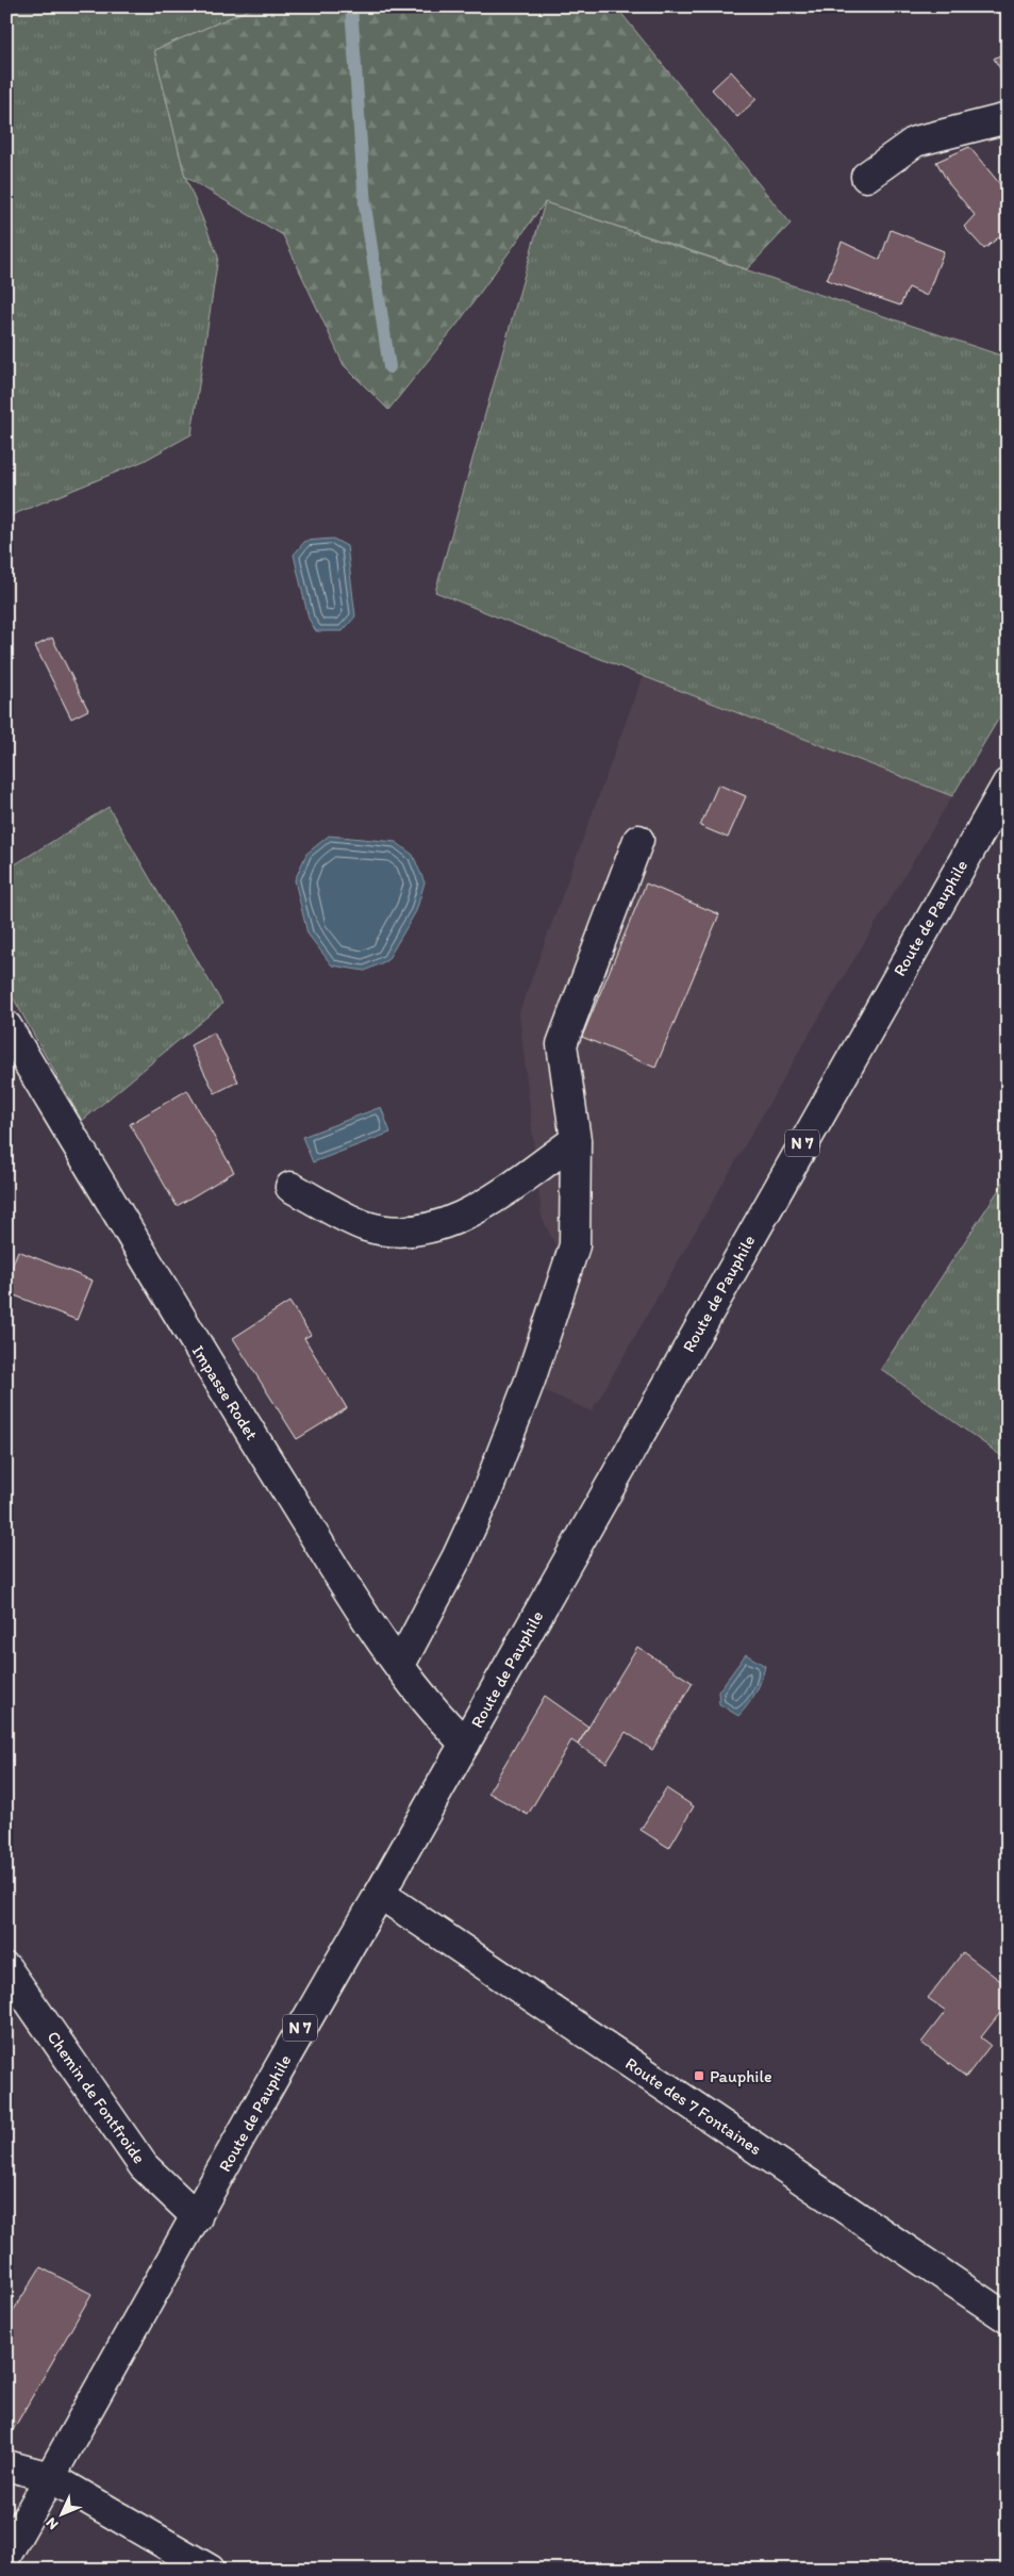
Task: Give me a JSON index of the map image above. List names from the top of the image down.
{
  "streets": {
    "main road": [
      "Route de Pauphile",
      "N 7",
      "Impasse Rodet",
      "Chemin de Fontfroide",
      "Route des 7 Fontaines"
    ]
  },
  "crossings": [
    ["Route de Pauphile", "Impasse Rodet"],
    ["Route de Pauphile", "Chemin de Fontfroide"],
    ["Route de Pauphile", "Route des 7 Fontaines"]
  ],
  "places": {
    "transit": ["Pauphile"]
  },
  "north": "bottom left"
}
